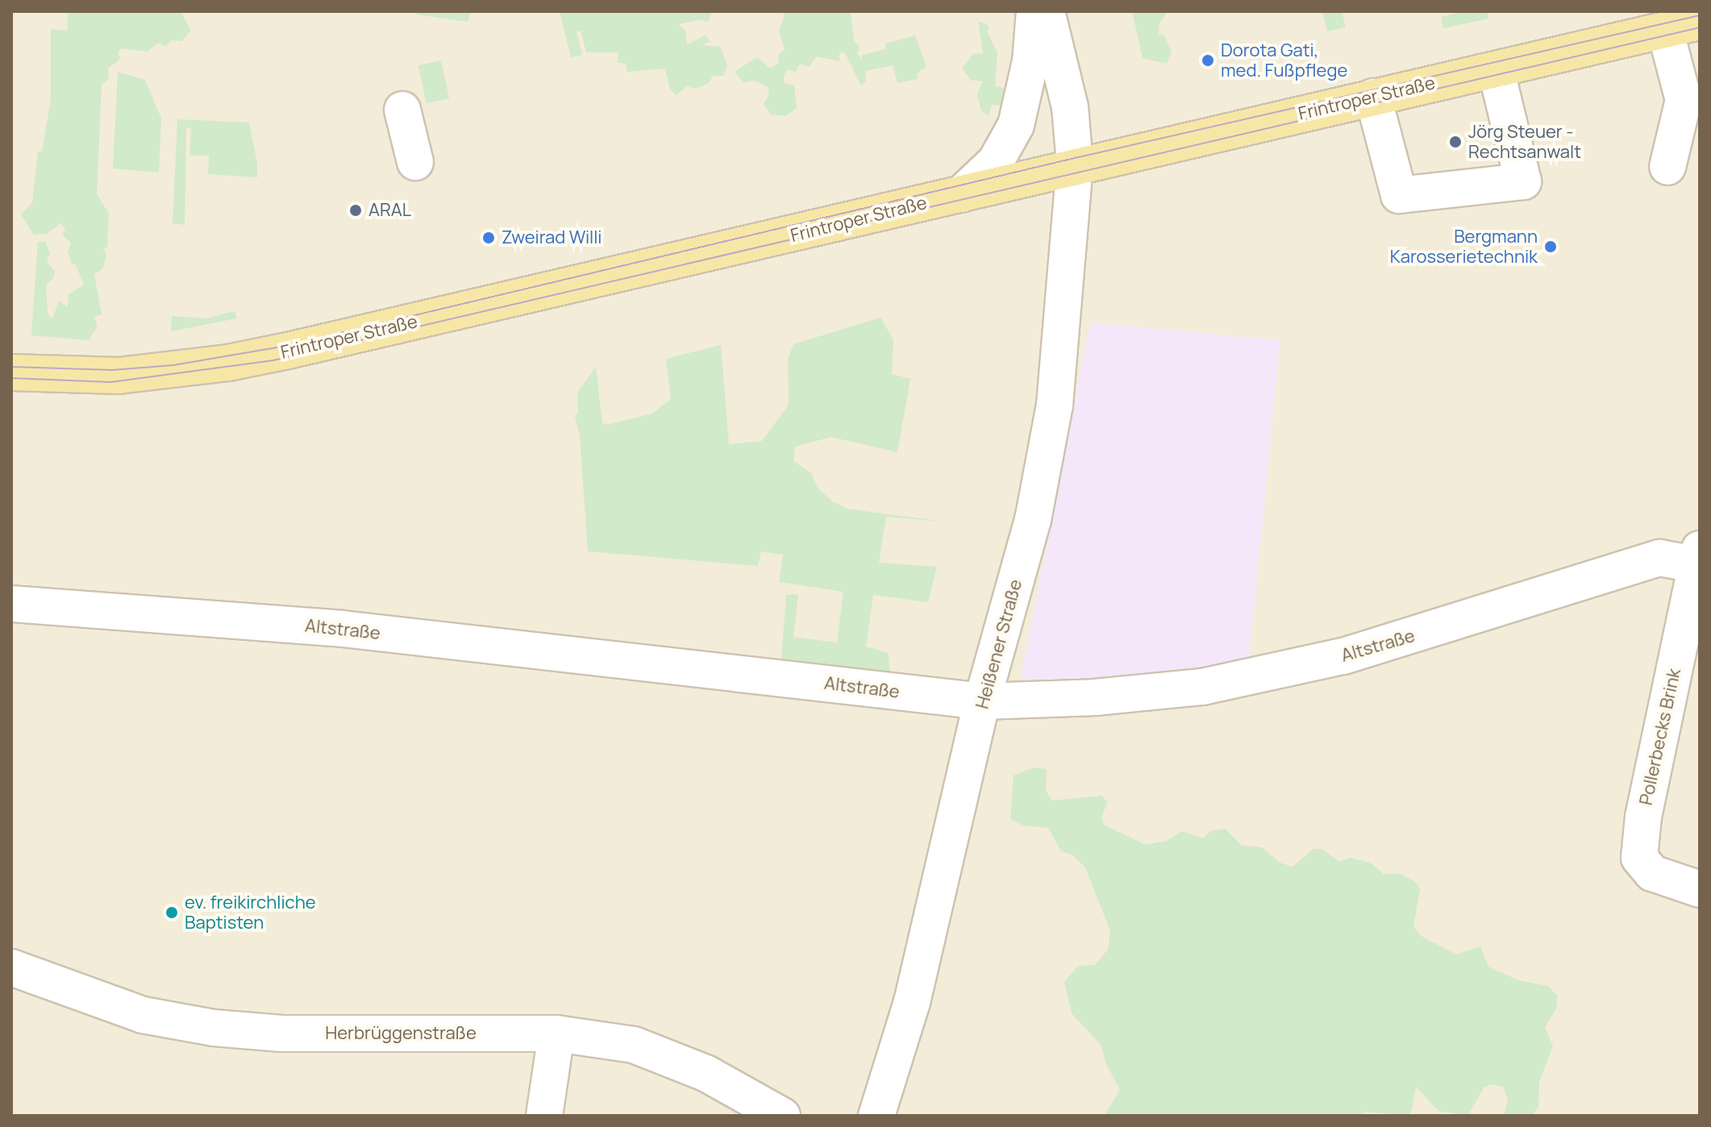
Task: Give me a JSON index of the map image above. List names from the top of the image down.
{
  "streets": {
    "main road": ["Frintroper Straße"],
    "street": [
      "Altstraße",
      "Heißener Straße",
      "Pollerbecks Brink",
      "Herbrüggenstraße"
    ]
  },
  "crossings": [
    ["Frintroper Straße", "Heißener Straße"],
    ["Altstraße", "Heißener Straße"],
    ["Altstraße", "Pollerbecks Brink"]
  ],
  "places": [
    "Dorota Gati, med. Fußpflege",
    "Jörg Steuer - Rechtsanwalt",
    "ARAL",
    "Zweirad Willi",
    "Bergmann Karosserietechnik",
    "ev. freikirchliche Baptisten"
  ]
}
